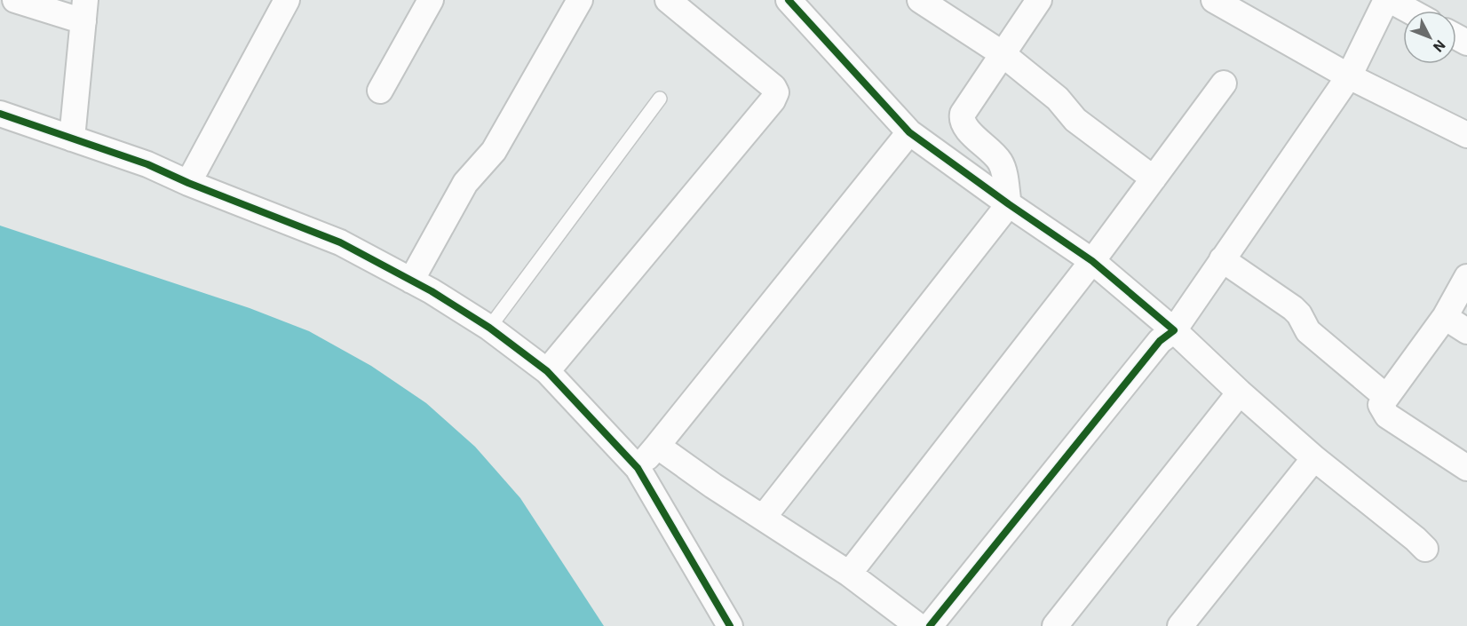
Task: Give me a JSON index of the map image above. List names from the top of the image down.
{
  "north": "bottom right"
}
